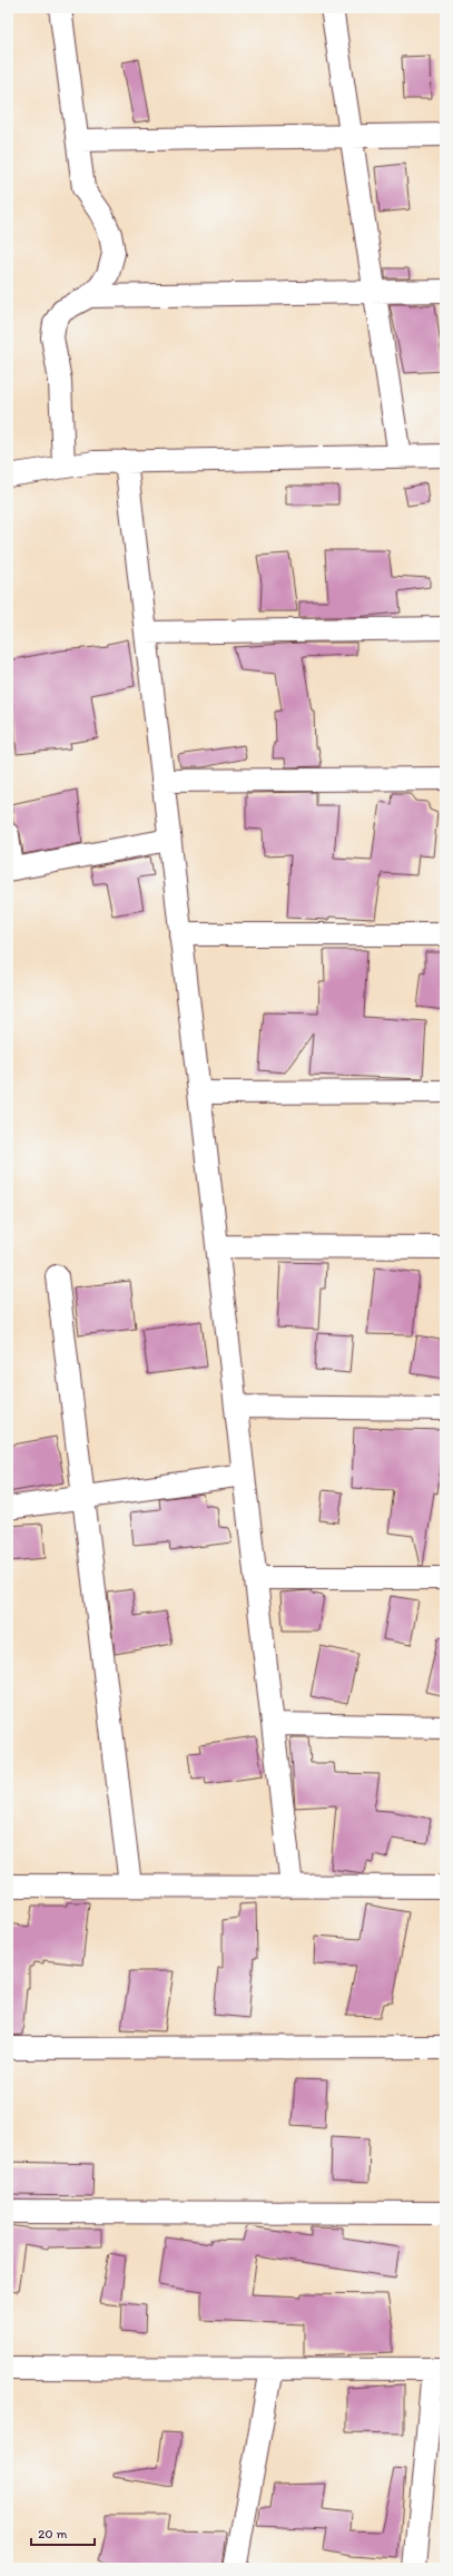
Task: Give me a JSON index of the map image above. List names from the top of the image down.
{
  "scale_bar": "20 m"
}
